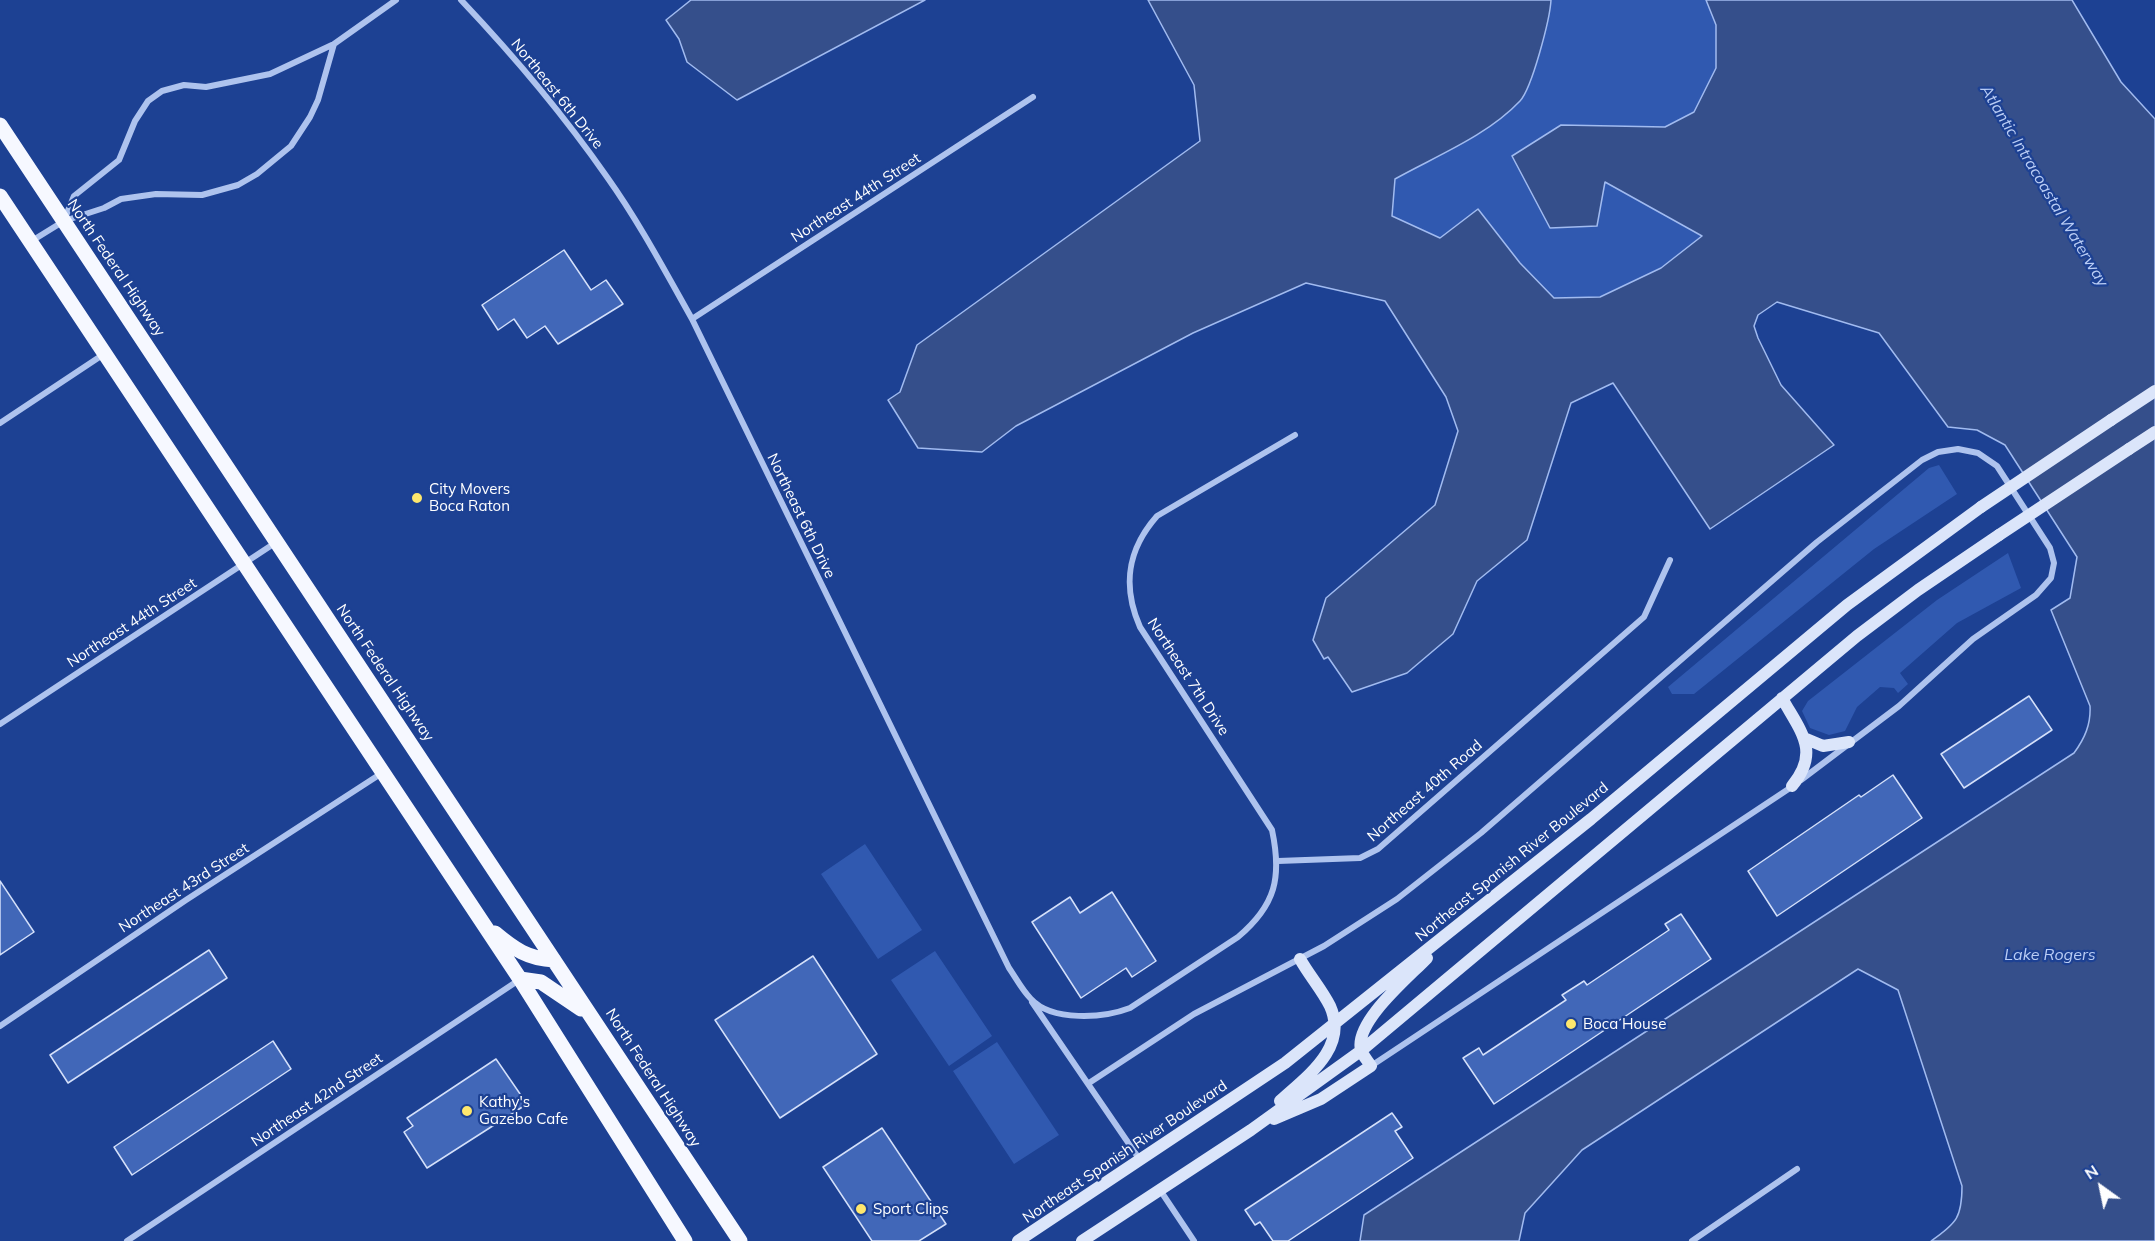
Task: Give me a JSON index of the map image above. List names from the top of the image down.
{
  "streets": {
    "main road": ["North Federal Highway", "Northeast Spanish River Boulevard"],
    "street": [
      "Northeast 6th Drive",
      "Northeast 44th Street",
      "Northeast 7th Drive",
      "Northeast 40th Road",
      "Northeast 43rd Street",
      "Northeast 42nd Street"
    ]
  },
  "crossings": [
    ["Northeast 6th Drive", "Northeast 44th Street"],
    ["Northeast 6th Drive", "Northeast Spanish River Boulevard"],
    ["Northeast 44th Street", "North Federal Highway"],
    ["Northeast 7th Drive", "Northeast 40th Road"]
  ],
  "water": ["Atlantic Intracoastal Waterway", "Lake Rogers"],
  "places": [
    "City Movers Boca Raton",
    "Boca House",
    "Kathy's Gazebo Cafe",
    "Sport Clips"
  ],
  "north": "top left"
}
